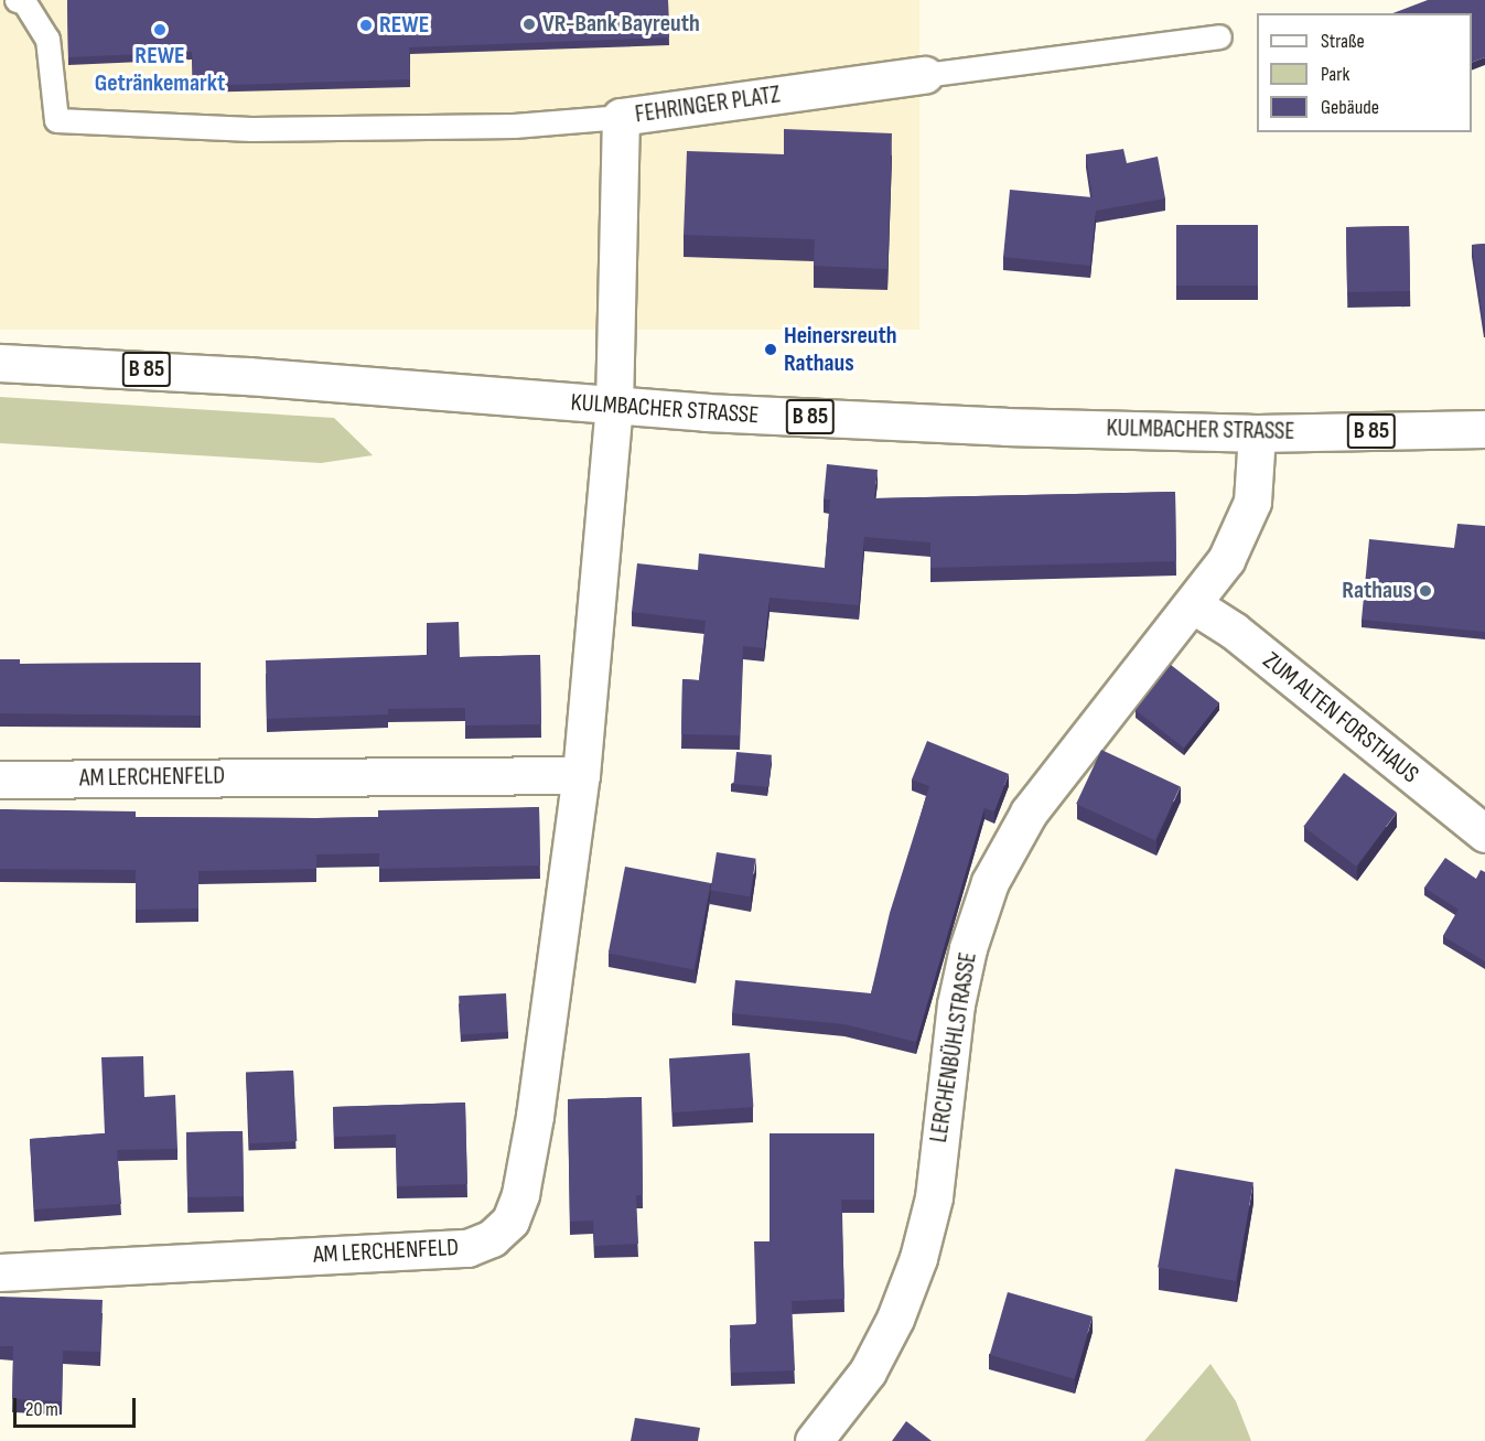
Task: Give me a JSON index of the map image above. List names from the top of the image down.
{
  "streets": {
    "street": [
      "FEHRINGER PLATZ",
      "B 85",
      "KULMBACHER STRASSE",
      "ZUM ALTEN FORSTHAUS",
      "AM LERCHENFELD",
      "LERCHENBÜHLSTRASSE"
    ]
  },
  "crossings": [
    ["FEHRINGER PLATZ", "KULMBACHER STRASSE"],
    ["FEHRINGER PLATZ", "AM LERCHENFELD"],
    ["KULMBACHER STRASSE", "AM LERCHENFELD"],
    ["KULMBACHER STRASSE", "LERCHENBÜHLSTRASSE"],
    ["ZUM ALTEN FORSTHAUS", "LERCHENBÜHLSTRASSE"]
  ],
  "places": [
    "VR-Bank Bayreuth",
    "REWE",
    "REWE Getränkemarkt",
    "Heinersreuth Rathaus",
    "Rathaus"
  ],
  "legend": ["Straße", "Park", "Gebäude"],
  "scale_bar": "20 m"
}
